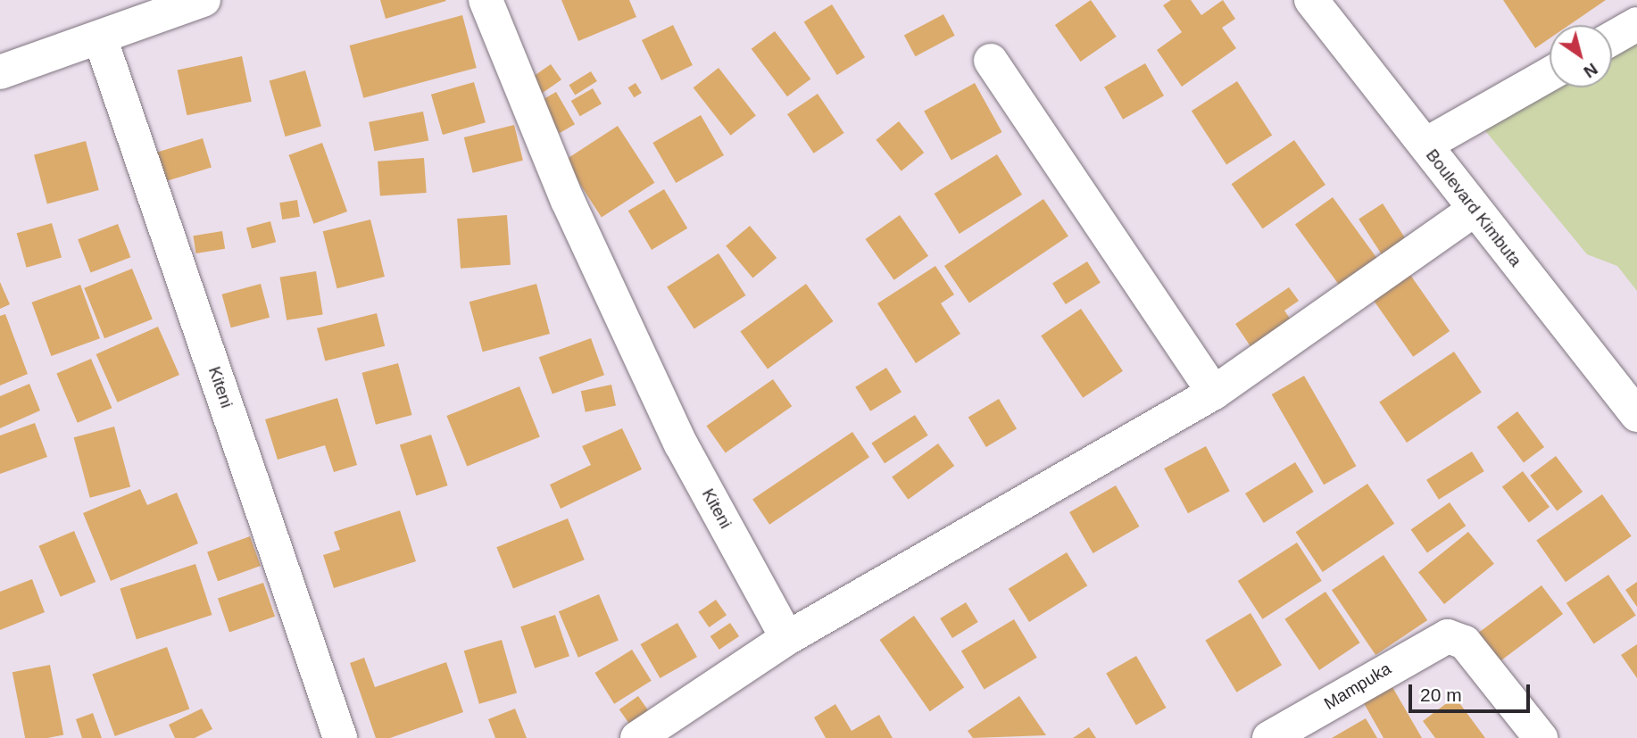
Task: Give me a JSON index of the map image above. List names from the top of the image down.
{
  "streets": {
    "street": ["Boulevard Kimbuta", "Kiteni", "Mampuka"]
  },
  "scale_bar": "20 m",
  "north": "bottom right"
}
